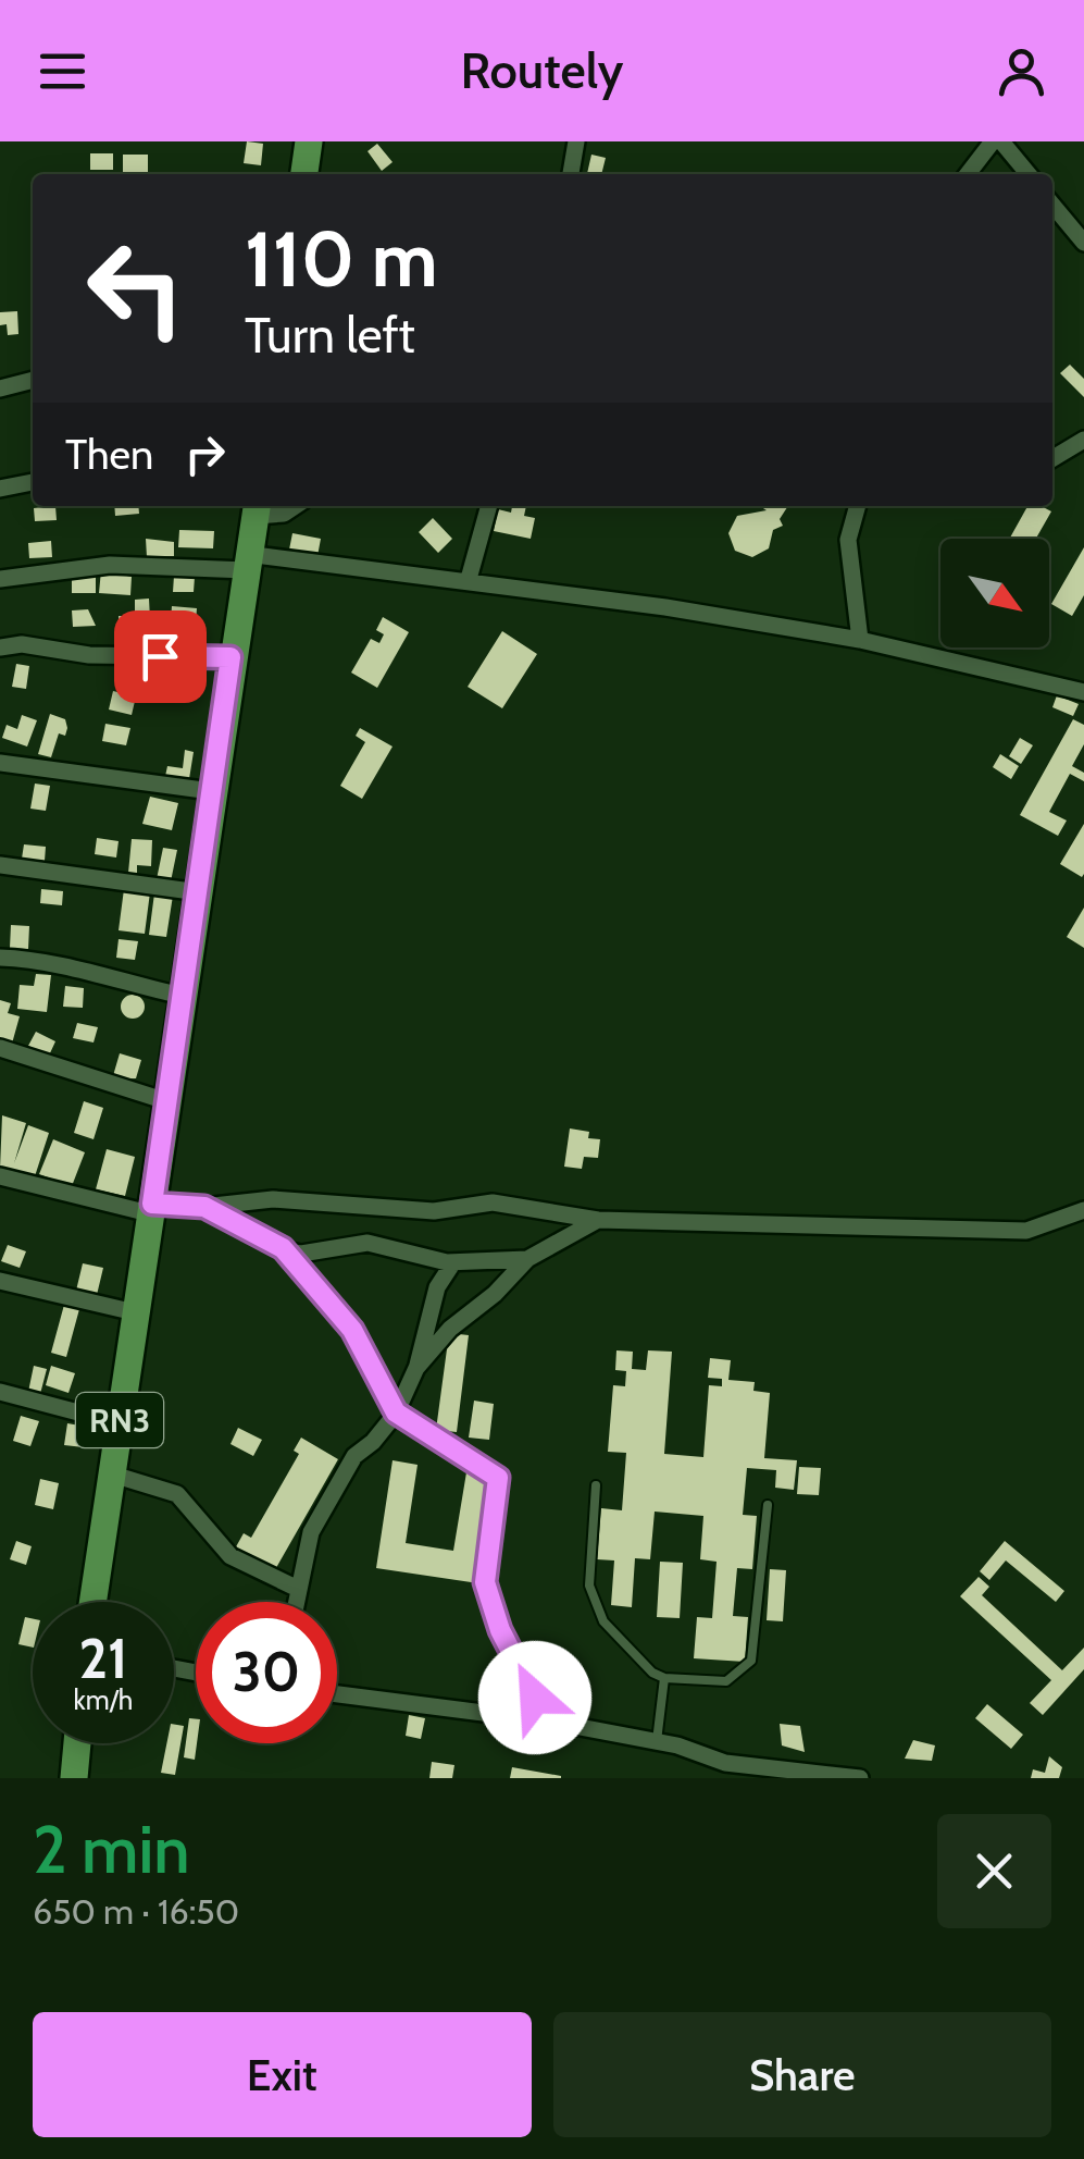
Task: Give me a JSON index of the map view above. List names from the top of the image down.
{
  "streets": {
    "highway": ["RN3"]
  },
  "north": "bottom right",
  "page": {
    "header": "Routely",
    "turn": ["110 m", "Turn left"],
    "then": "Then",
    "speed": "21 km/h",
    "limit": "30",
    "heading": ["2 min", "650 m · 16:50"],
    "buttons": ["Exit", "Share"]
  }
}
